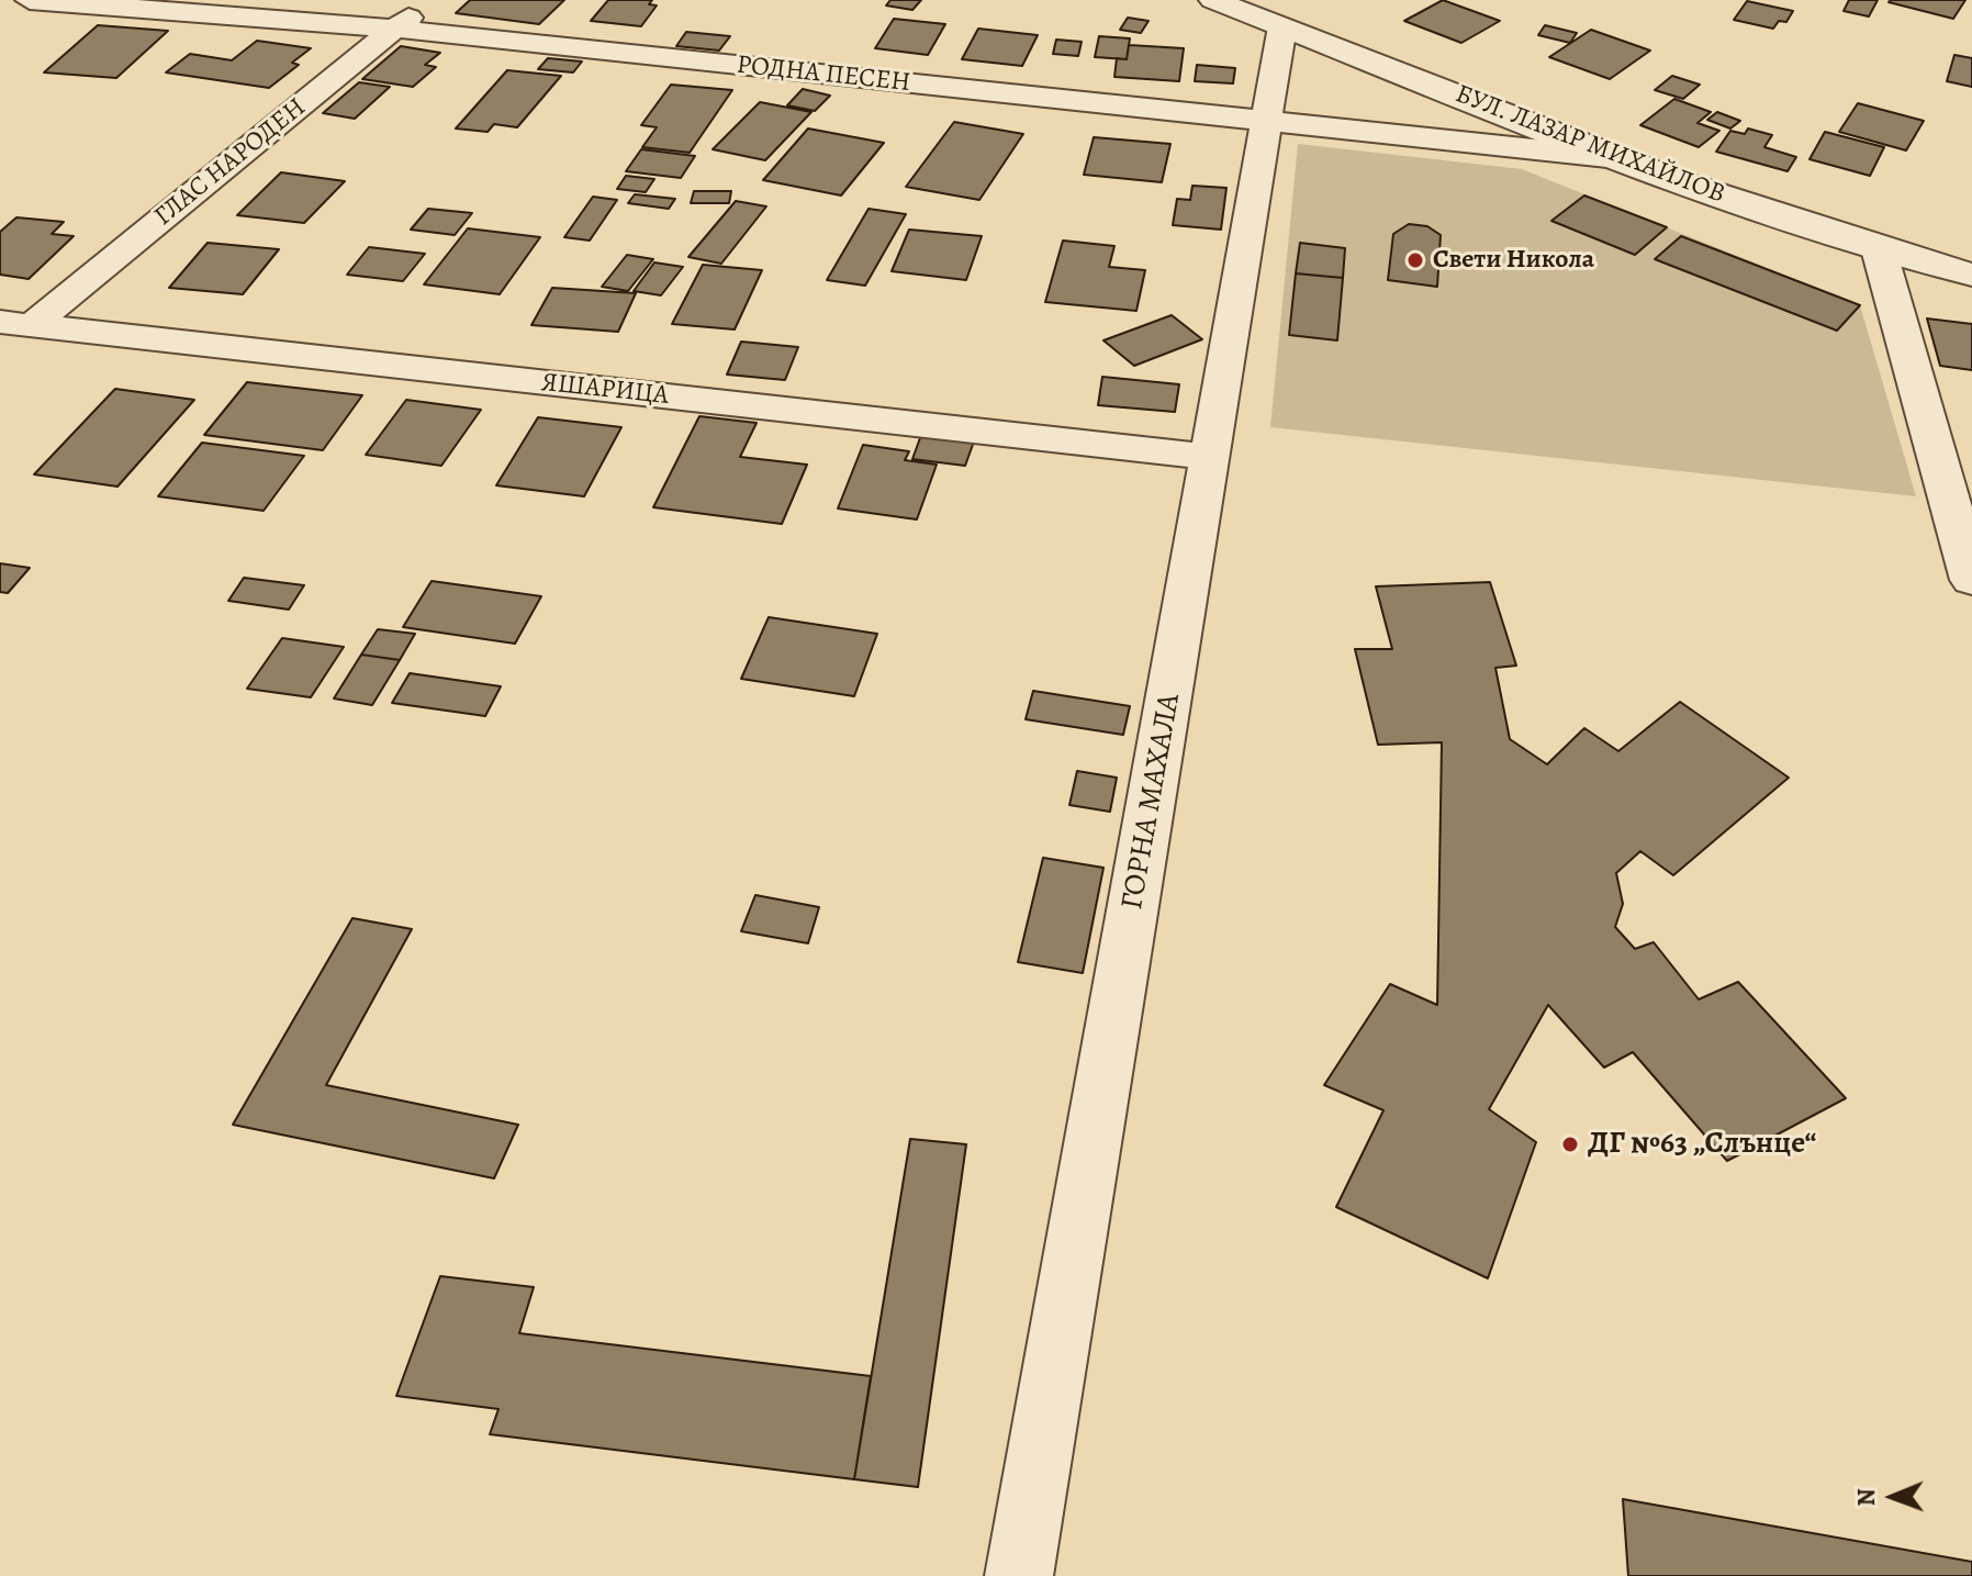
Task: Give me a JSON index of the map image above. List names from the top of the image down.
{
  "streets": {
    "street": [
      "РОДНА ПЕСЕН",
      "БУЛ. ЛАЗАР МИХАЙЛОВ",
      "ГЛАС НАРОДЕН",
      "ЯШАРИЦА",
      "ГОРНА МАХАЛА"
    ]
  },
  "crossings": [
    ["РОДНА ПЕСЕН", "БУЛ. ЛАЗАР МИХАЙЛОВ"],
    ["РОДНА ПЕСЕН", "ГЛАС НАРОДЕН"],
    ["РОДНА ПЕСЕН", "ГОРНА МАХАЛА"],
    ["БУЛ. ЛАЗАР МИХАЙЛОВ", "ГОРНА МАХАЛА"],
    ["ГЛАС НАРОДЕН", "ЯШАРИЦА"],
    ["ЯШАРИЦА", "ГОРНА МАХАЛА"]
  ],
  "places": ["Свети Никола", "ДГ №63 „Слънце“"],
  "north": "left"
}
